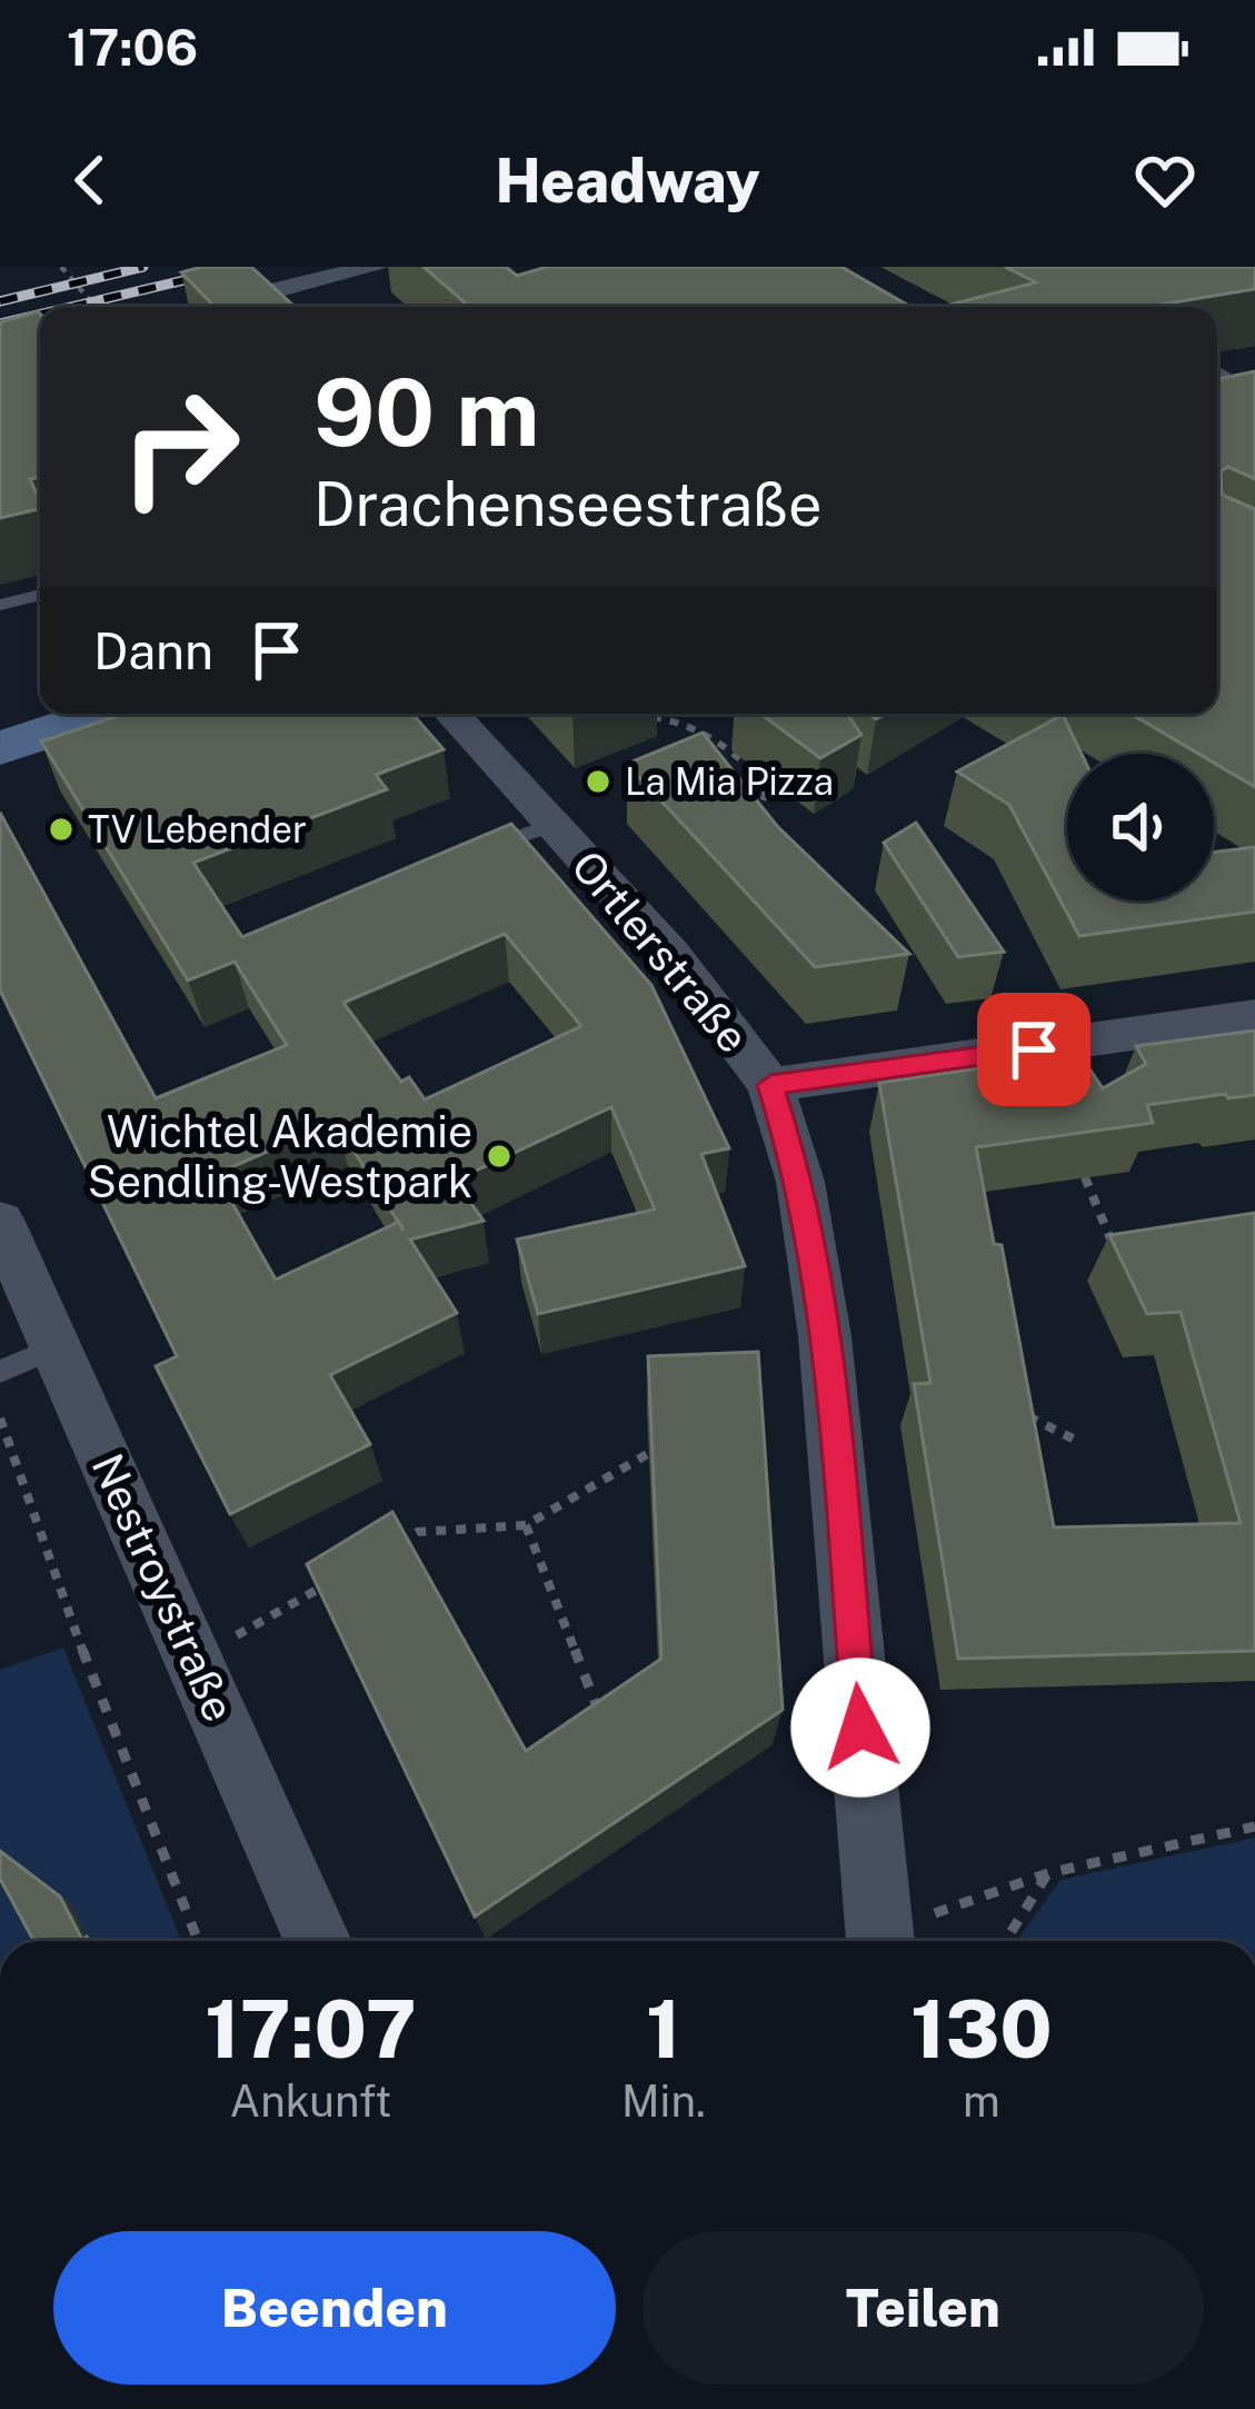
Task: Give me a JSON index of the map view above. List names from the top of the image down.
{
  "streets": {
    "street": ["Ortlerstraße", "Nestroystraße"]
  },
  "places": ["La Mia Pizza", "TV Lebender", "Wichtel Akademie Sendling-Westpark"],
  "page": {
    "status": "17:06",
    "header": "Headway",
    "turn": ["90 m", "Drachenseestraße"],
    "then": "Dann",
    "eta": [
      "17:07",
      "Ankunft",
      "1",
      "Min.",
      "130",
      "m"
    ],
    "buttons": ["Beenden", "Teilen"]
  }
}
